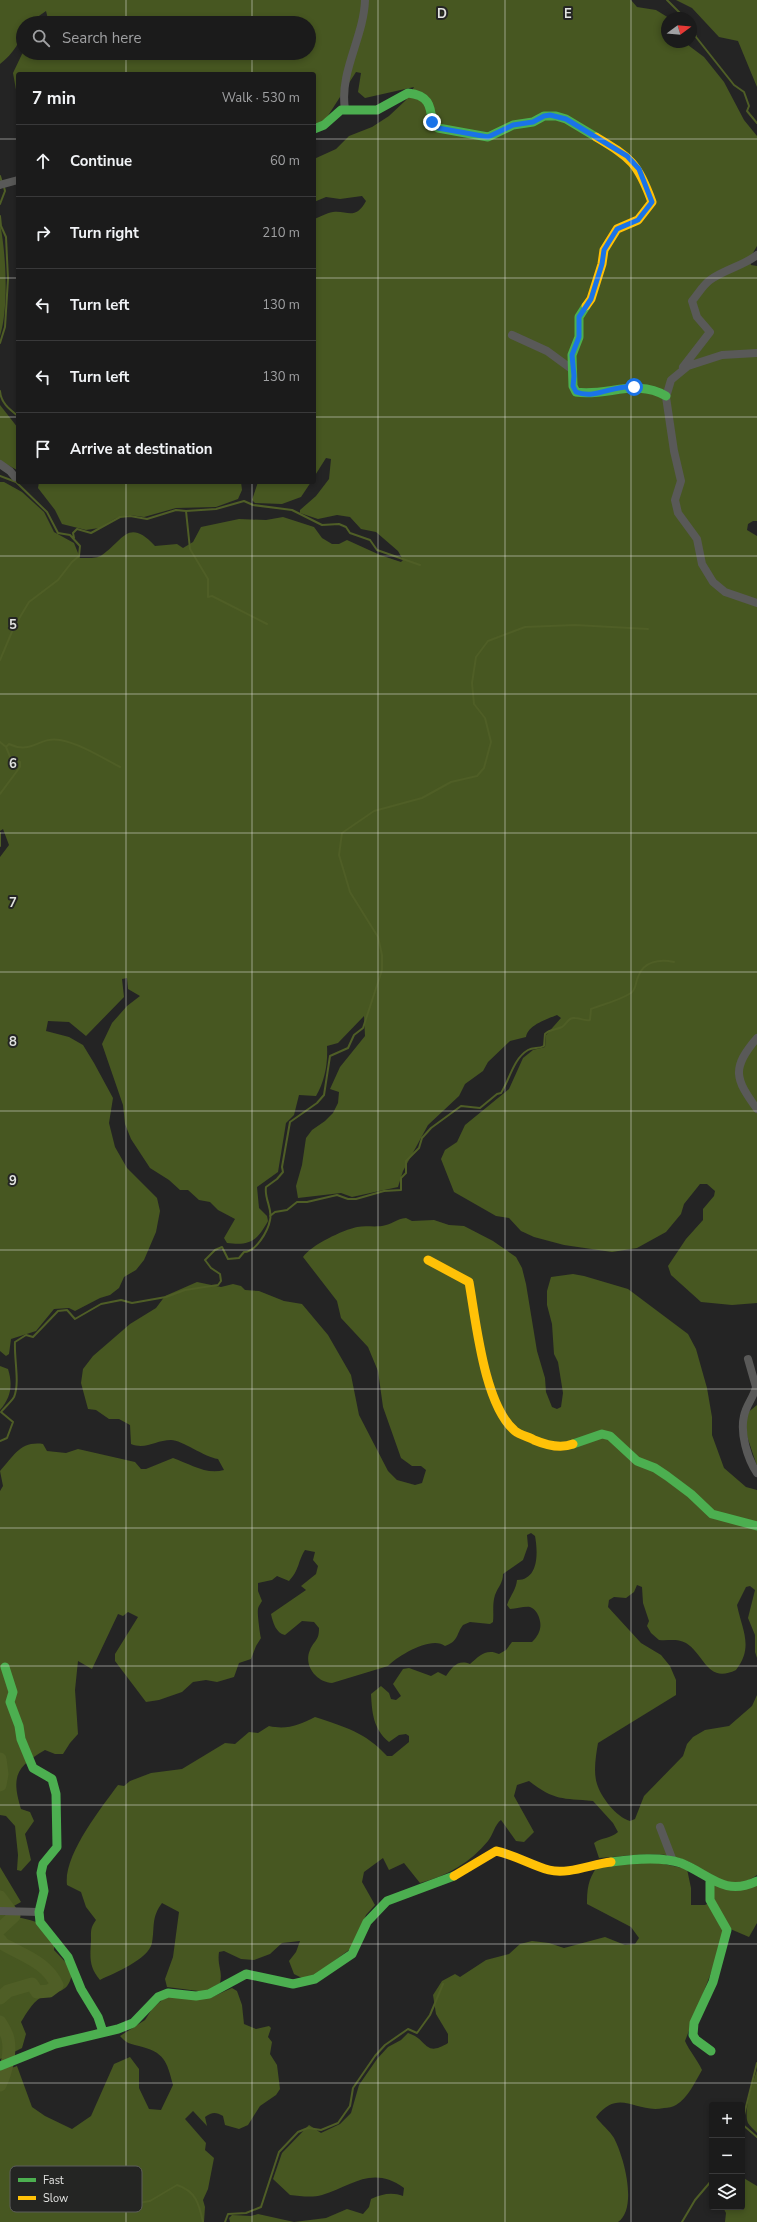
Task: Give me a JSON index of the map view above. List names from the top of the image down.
{
  "legend": ["Fast", "Slow"],
  "north": "right",
  "page": {
    "search": "Search here",
    "heading": ["7 min", "Walk · 530 m"],
    "list": [
      ["Continue", "60 m"],
      ["Turn right", "210 m"],
      ["Turn left", "130 m"],
      ["Turn left", "130 m"],
      "Arrive at destination"
    ],
    "map_buttons": ["+", "−"]
  },
  "grid": {
    "columns": ["D", "E"],
    "rows": [
      "5",
      "6",
      "7",
      "8",
      "9"
    ]
  }
}
